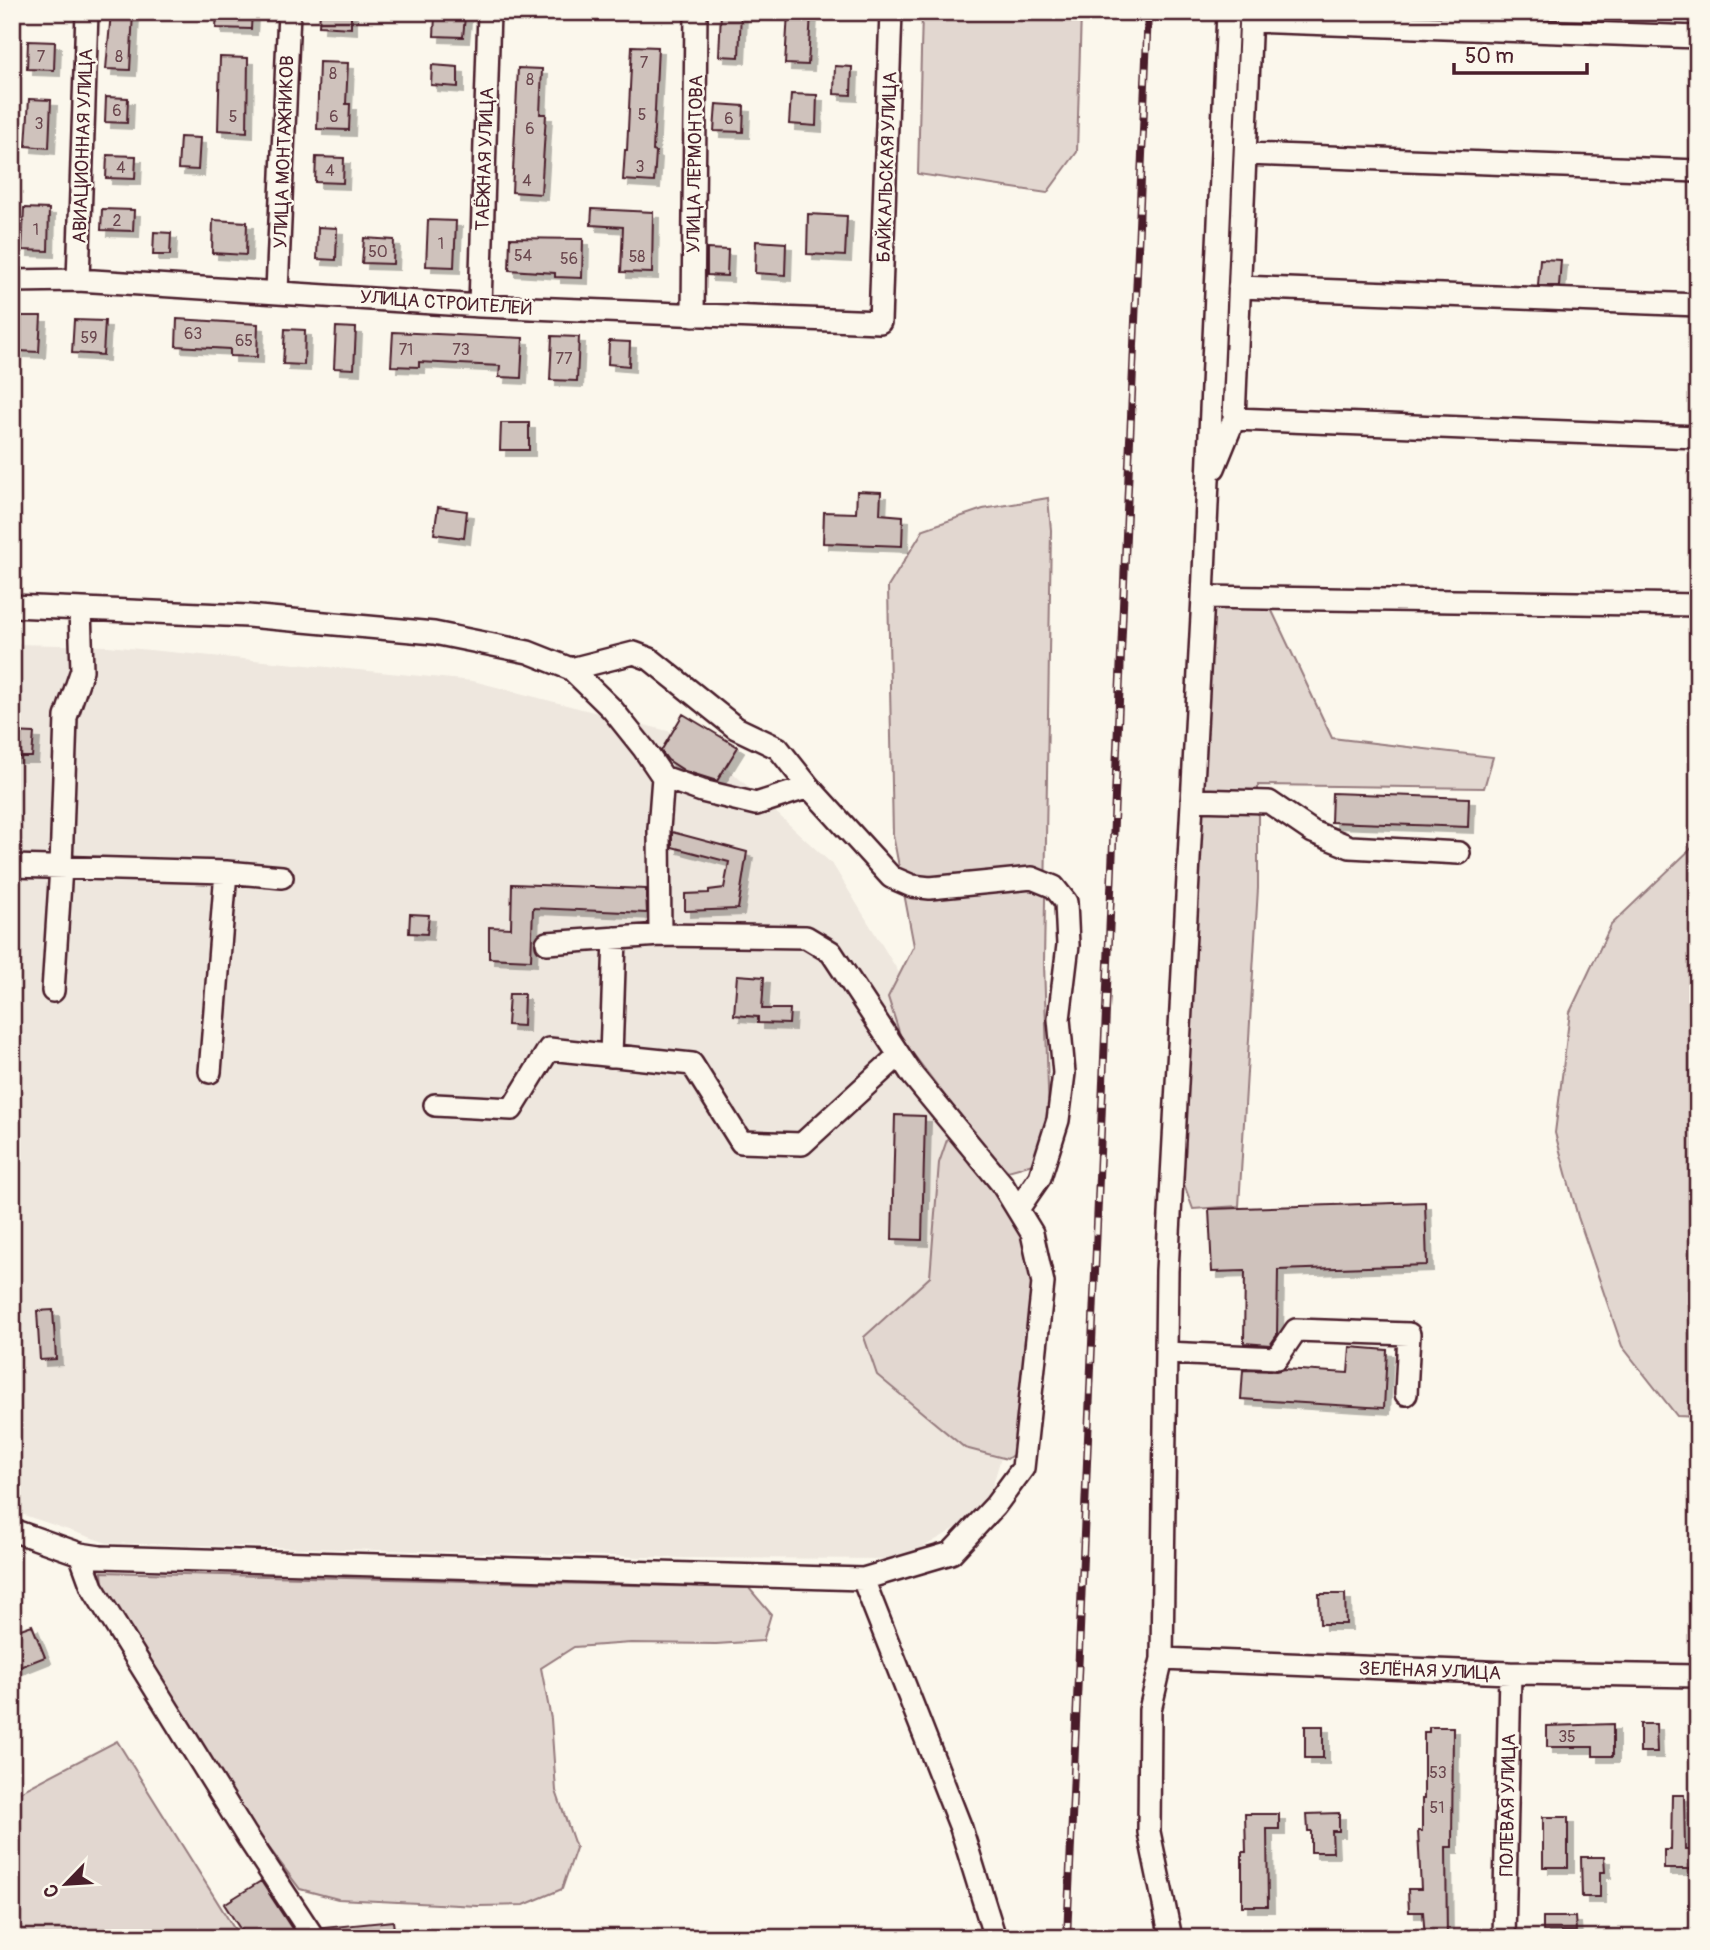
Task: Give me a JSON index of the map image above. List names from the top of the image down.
{
  "streets": {
    "street": [
      "АВИАЦИОННАЯ УЛИЦА",
      "УЛИЦА МОНТАЖНИКОВ",
      "ТАЁЖНАЯ УЛИЦА",
      "УЛИЦА ЛЕРМОНТОВА",
      "БАЙКАЛЬСКАЯ УЛИЦА",
      "УЛИЦА СТРОИТЕЛЕЙ",
      "ЗЕЛЁНАЯ УЛИЦА",
      "ПОЛЕВАЯ УЛИЦА"
    ]
  },
  "crossings": [
    ["АВИАЦИОННАЯ УЛИЦА", "УЛИЦА СТРОИТЕЛЕЙ"],
    ["УЛИЦА МОНТАЖНИКОВ", "УЛИЦА СТРОИТЕЛЕЙ"],
    ["ТАЁЖНАЯ УЛИЦА", "УЛИЦА СТРОИТЕЛЕЙ"],
    ["УЛИЦА ЛЕРМОНТОВА", "УЛИЦА СТРОИТЕЛЕЙ"],
    ["БАЙКАЛЬСКАЯ УЛИЦА", "УЛИЦА СТРОИТЕЛЕЙ"],
    ["ЗЕЛЁНАЯ УЛИЦА", "ПОЛЕВАЯ УЛИЦА"]
  ],
  "house_numbers": [
    "7",
    "8",
    "7",
    "8",
    "8",
    "6",
    "5",
    "5",
    "6",
    "6",
    "3",
    "6",
    "3",
    "4",
    "4",
    "4",
    "2",
    "1",
    "1",
    "50",
    "54",
    "58",
    "56",
    "63",
    "59",
    "65",
    "71",
    "73",
    "77",
    "35",
    "53",
    "51"
  ],
  "scale_bar": "50 m",
  "north": "bottom left"
}
